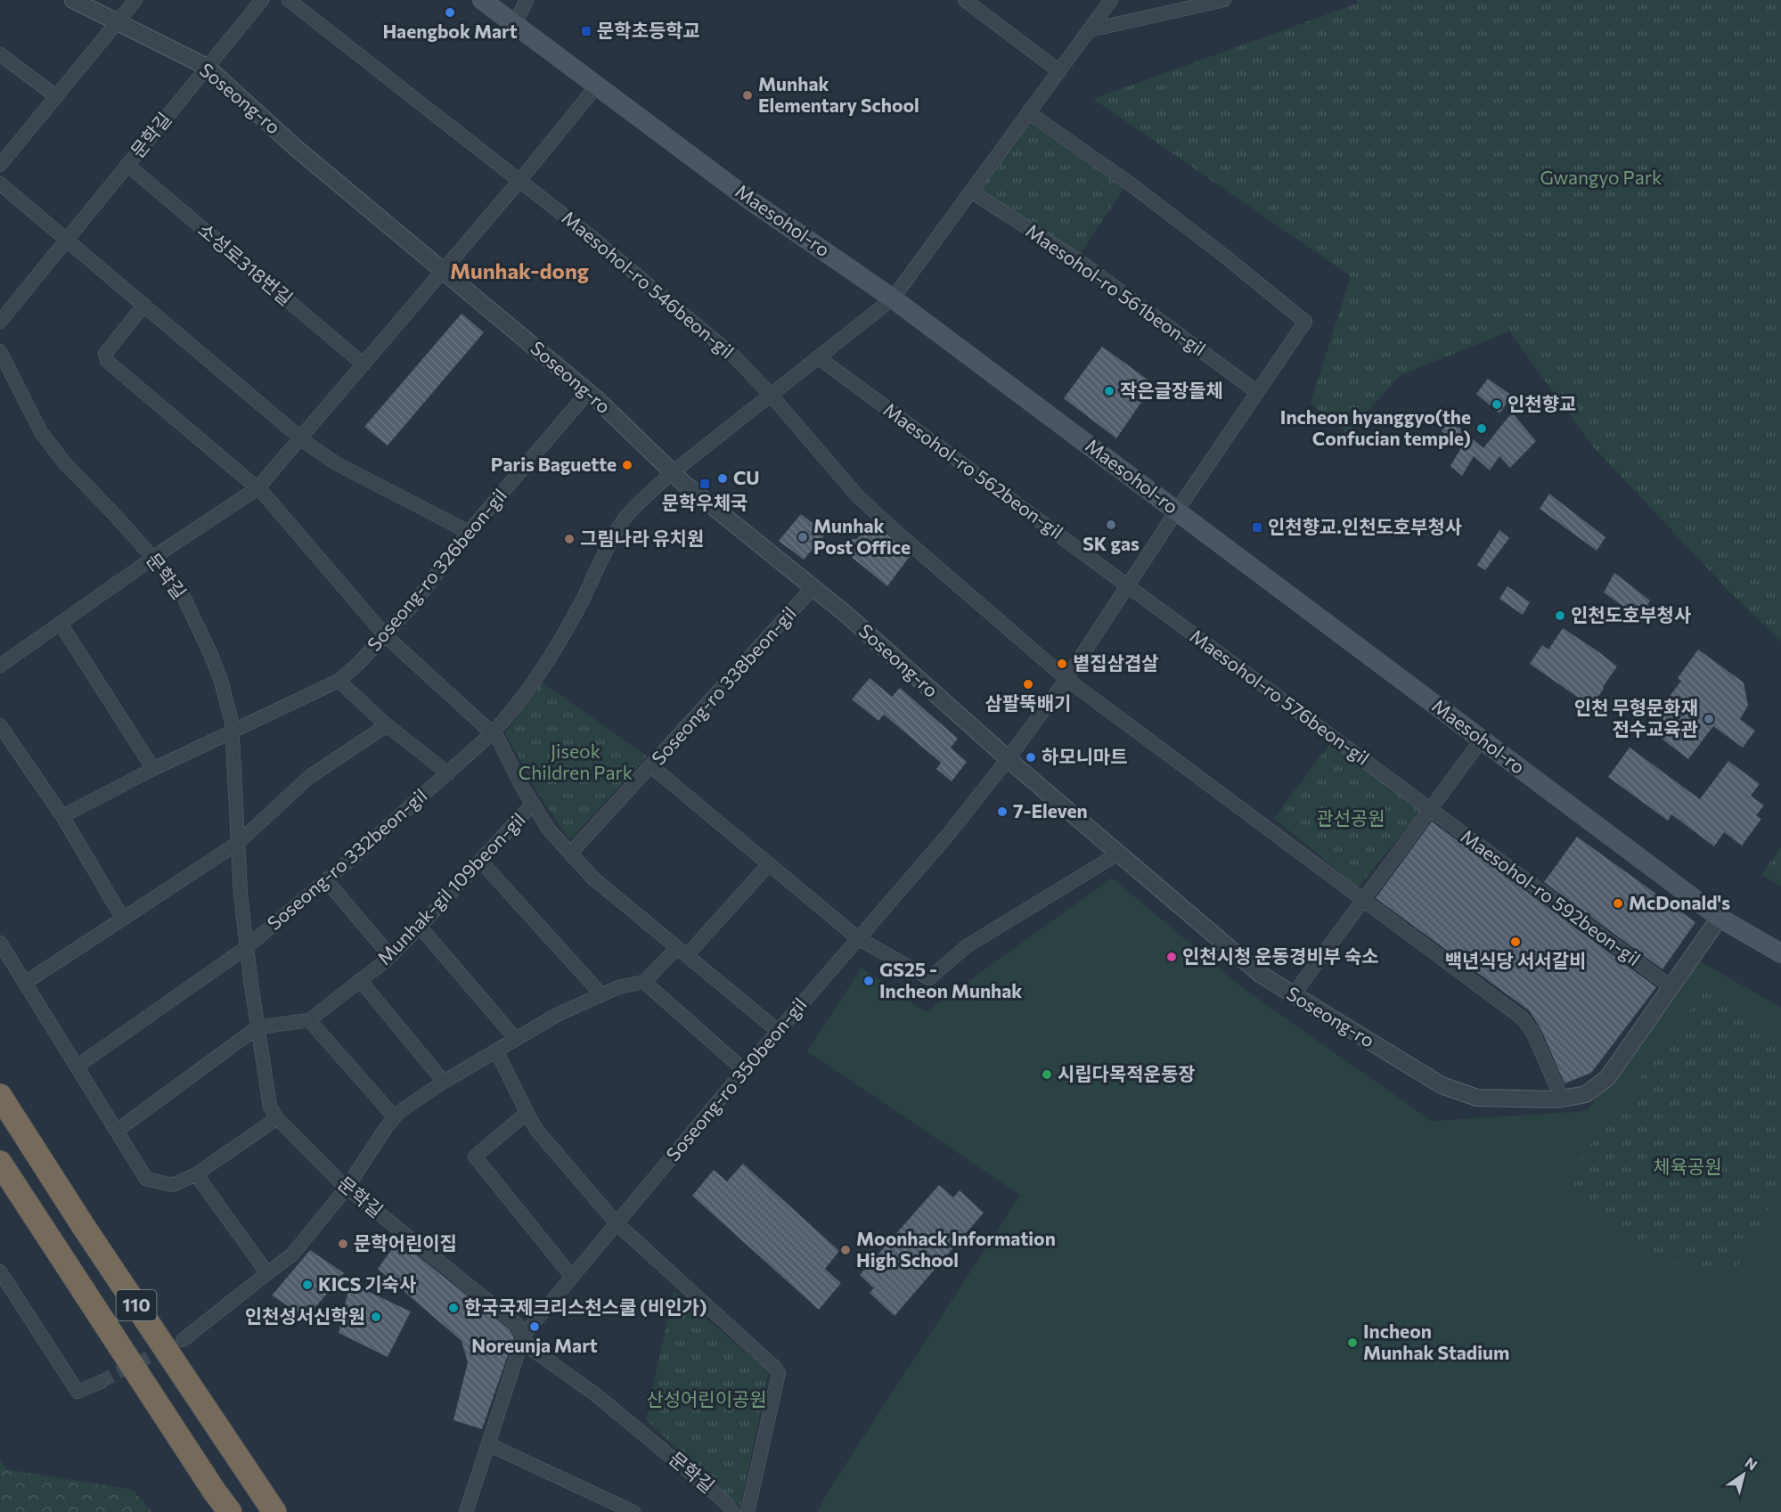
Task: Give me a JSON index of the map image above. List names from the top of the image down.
{
  "streets": {
    "highway": ["110"],
    "main road": ["Maesohol-ro"],
    "street": [
      "Soseong-ro",
      "문학길",
      "소성로318번길",
      "Maesohol-ro 546beon-gil",
      "Maesohol-ro 561beon-gil",
      "Maesohol-ro 562beon-gil",
      "Soseong-ro 326beon-gil",
      "Soseong-ro 338beon-gil",
      "Maesohol-ro 576beon-gil",
      "Soseong-ro 332beon-gil",
      "Munhak-gil 109beon-gil",
      "Maesohol-ro 592beon-gil",
      "Soseong-ro 350beon-gil"
    ]
  },
  "crossings": [
    ["Soseong-ro", "문학길"],
    ["Soseong-ro", "Maesohol-ro"],
    ["Soseong-ro", "Soseong-ro 326beon-gil"],
    ["Soseong-ro", "Soseong-ro 338beon-gil"],
    ["Soseong-ro", "Soseong-ro 332beon-gil"],
    ["Soseong-ro", "Maesohol-ro 592beon-gil"],
    ["Soseong-ro", "Soseong-ro 350beon-gil"],
    ["문학길", "소성로318번길"],
    ["문학길", "Soseong-ro 326beon-gil"],
    ["문학길", "Soseong-ro 332beon-gil"],
    ["문학길", "Soseong-ro 350beon-gil"],
    ["Maesohol-ro 562beon-gil", "Maesohol-ro 576beon-gil"],
    ["Soseong-ro 326beon-gil", "Soseong-ro 332beon-gil"],
    ["Maesohol-ro 576beon-gil", "Maesohol-ro 592beon-gil"]
  ],
  "districts": ["Munhak-dong"],
  "parks": [
    "Gwangyo Park",
    "Jiseok Children Park",
    "관선공원",
    "체육공원",
    "산성어린이공원"
  ],
  "places": {
    "other": [
      "Haengbok Mart",
      "Munhak Elementary School",
      "작은글장돌체",
      "인천향교",
      "Incheon hyanggyo(the Confucian temple)",
      "Paris Baguette",
      "CU",
      "SK gas",
      "Munhak Post Office",
      "그림나라 유치원",
      "인천도호부청사",
      "볕집삼겹살",
      "삼팔뚝배기",
      "인천 무형문화재 전수교육관",
      "하모니마트",
      "7-Eleven",
      "McDonald's",
      "백년식당 서서갈비",
      "인천시청 운동경비부 숙소",
      "GS25 - Incheon Munhak",
      "시립다목적운동장",
      "문학어린이집",
      "Moonhack Information High School",
      "KICS 기숙사",
      "한국국제크리스천스쿨 (비인가)",
      "인천성서신학원",
      "Noreunja Mart",
      "Incheon Munhak Stadium"
    ],
    "transit": ["문학초등학교", "문학우체국", "인천향교.인천도호부청사"]
  },
  "north": "top right"
}
